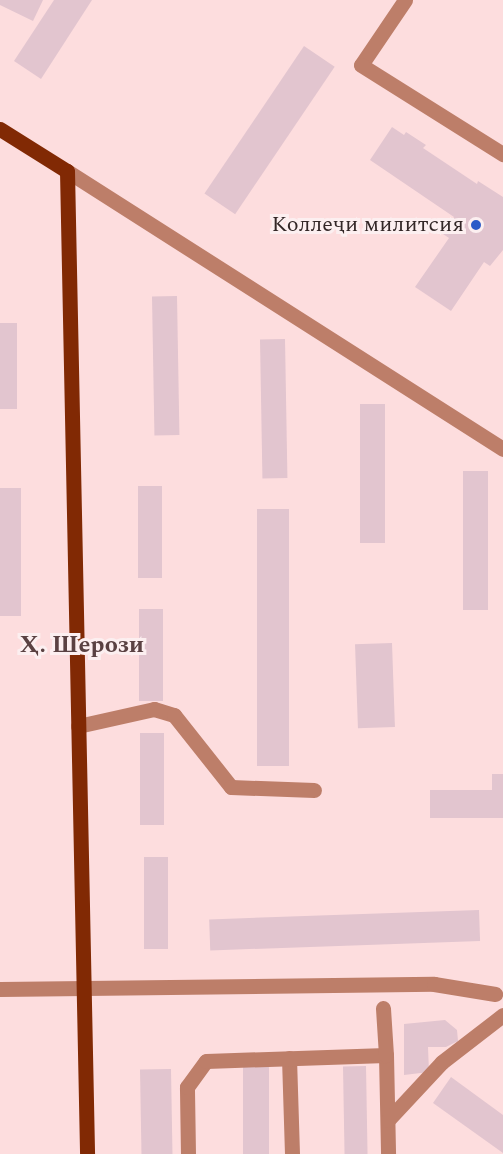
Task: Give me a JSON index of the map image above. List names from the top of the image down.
{
  "districts": ["Ҳ. Шерози"],
  "places": ["Коллеҷи милитсия"]
}
